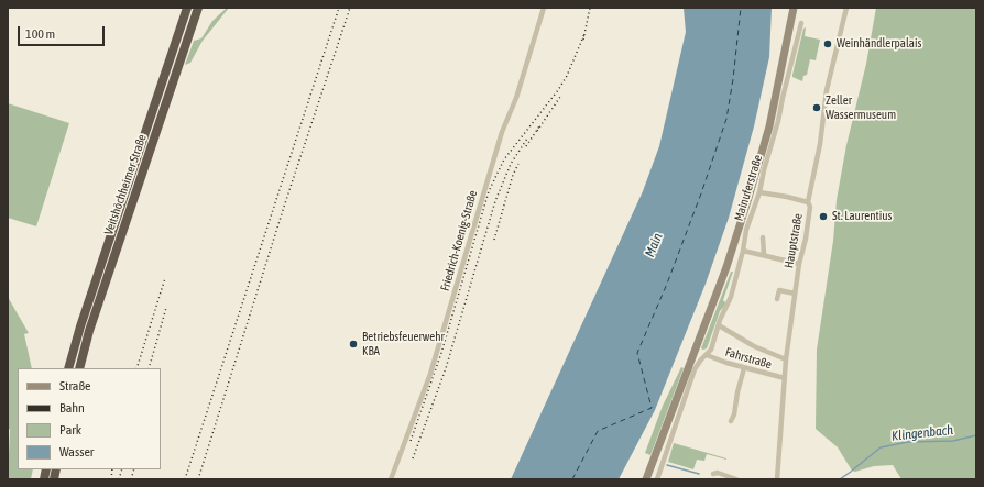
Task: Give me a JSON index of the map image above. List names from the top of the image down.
{
  "streets": {
    "highway": ["Veitshöchheimer Straße"],
    "street": [
      "Mainuferstraße",
      "Friedrich-Koenig-Straße",
      "Hauptstraße",
      "Fahrstraße"
    ]
  },
  "crossings": [
    ["Mainuferstraße", "Fahrstraße"],
    ["Hauptstraße", "Fahrstraße"]
  ],
  "water": ["Main", "Klingenbach"],
  "places": [
    "Weinhändlerpalais",
    "Zeller Wassermuseum",
    "St. Laurentius",
    "Betriebsfeuerwehr KBA"
  ],
  "legend": [
    "Straße",
    "Bahn",
    "Park",
    "Wasser"
  ],
  "scale_bar": "100 m"
}
